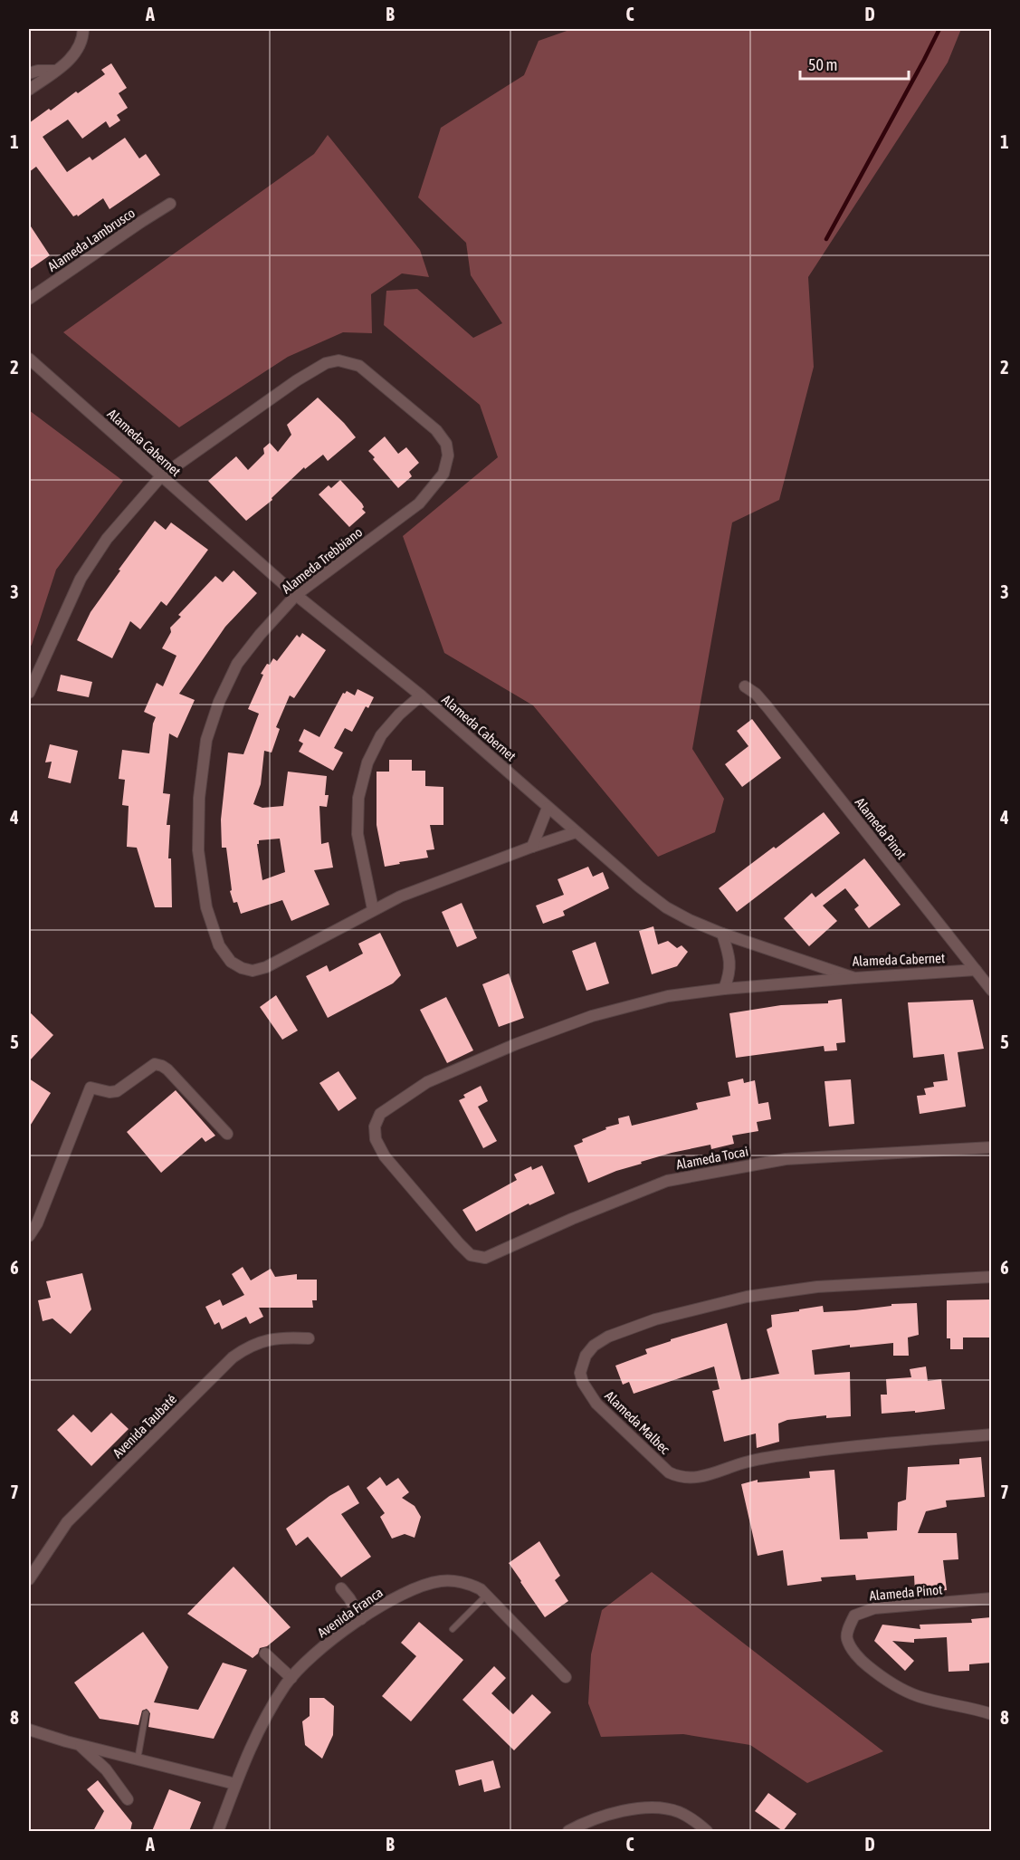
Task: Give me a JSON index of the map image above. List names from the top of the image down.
{
  "streets": {
    "street": [
      "Alameda Lambrusco",
      "Alameda Cabernet",
      "Alameda Trebbiano",
      "Alameda Pinot",
      "Alameda Tocai",
      "Alameda Malbec",
      "Avenida Taubaté",
      "Avenida Franca"
    ]
  },
  "crossings": [
    ["Alameda Cabernet", "Alameda Trebbiano"],
    ["Alameda Cabernet", "Alameda Pinot"],
    ["Alameda Cabernet", "Alameda Tocai"]
  ],
  "scale_bar": "50 m",
  "grid": {
    "columns": [
      "A",
      "B",
      "C",
      "D"
    ],
    "rows": [
      "1",
      "2",
      "3",
      "4",
      "5",
      "6",
      "7",
      "8"
    ]
  }
}
